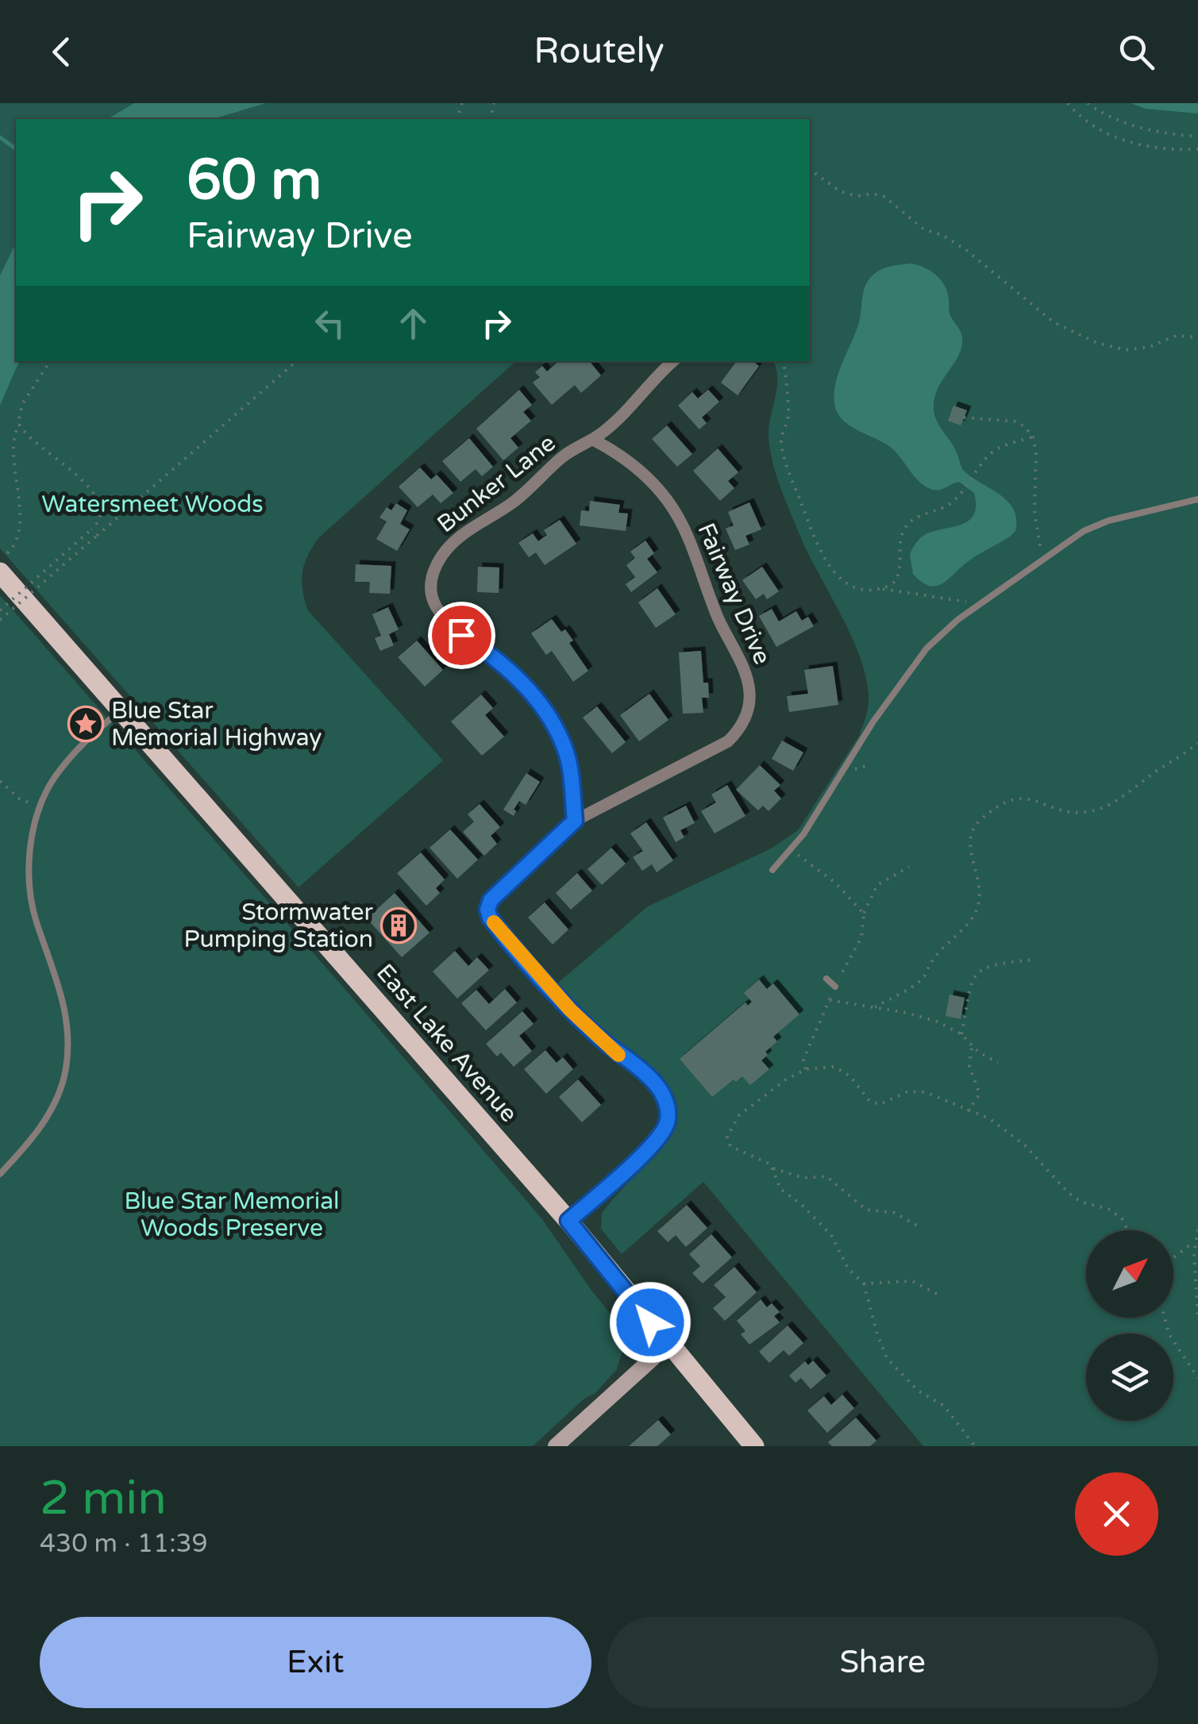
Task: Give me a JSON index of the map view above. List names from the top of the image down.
{
  "streets": {
    "main road": ["East Lake Avenue"],
    "street": ["Bunker Lane", "Fairway Drive"]
  },
  "crossings": [
    ["Bunker Lane", "Fairway Drive"],
    ["Fairway Drive", "East Lake Avenue"]
  ],
  "parks": ["Watersmeet Woods", "Blue Star Memorial Woods Preserve"],
  "places": {
    "place": ["Blue Star Memorial Highway"],
    "building": ["Stormwater Pumping Station"]
  },
  "north": "top right",
  "page": {
    "header": "Routely",
    "turn": ["60 m", "Fairway Drive"],
    "heading": ["2 min", "430 m · 11:39"],
    "buttons": ["Exit", "Share"]
  }
}
